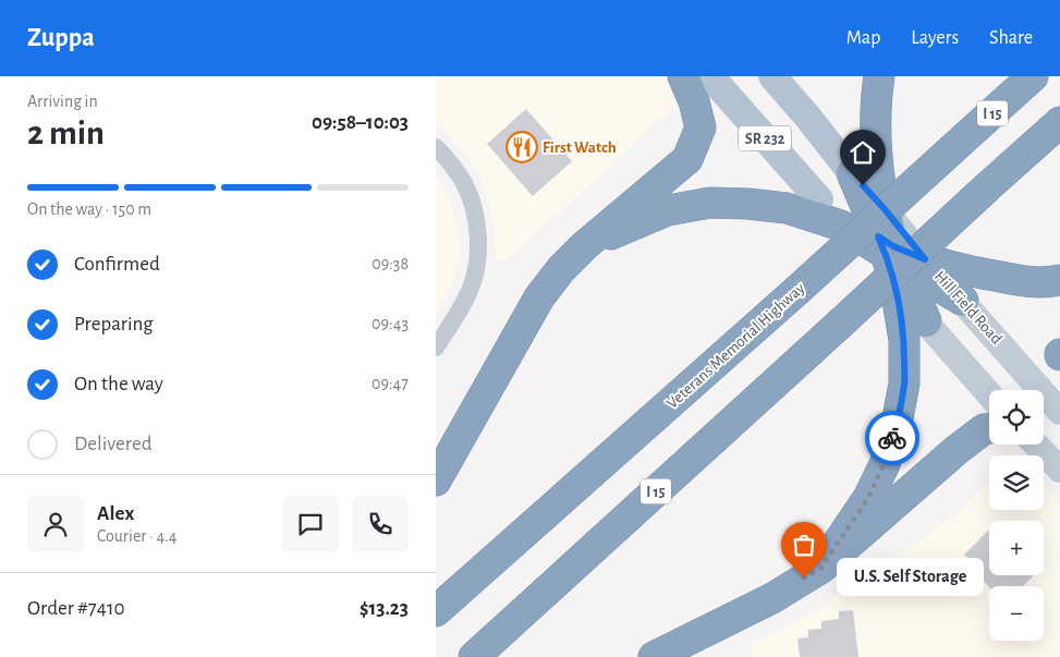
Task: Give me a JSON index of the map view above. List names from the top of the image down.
{
  "streets": {
    "highway": ["I 15", "Veterans Memorial Highway"],
    "main road": ["SR 232", "Hill Field Road"]
  },
  "places": {
    "restaurant": ["First Watch"],
    "other": ["U.S. Self Storage"]
  },
  "page": {
    "header": "Zuppa",
    "nav": ["Map", "Layers", "Share"],
    "heading": ["2 min", "Arriving in", "09:58–10:03"],
    "panel": [
      "Alex",
      "Courier · 4.4",
      "Order #7410",
      "$13.23"
    ],
    "bar": "On the way · 150 m",
    "list": [
      ["Confirmed", "09:38"],
      ["Preparing", "09:43"],
      ["On the way", "09:47"],
      "Delivered"
    ],
    "map_buttons": ["+", "−"],
    "bubble": "U.S. Self Storage"
  }
}
